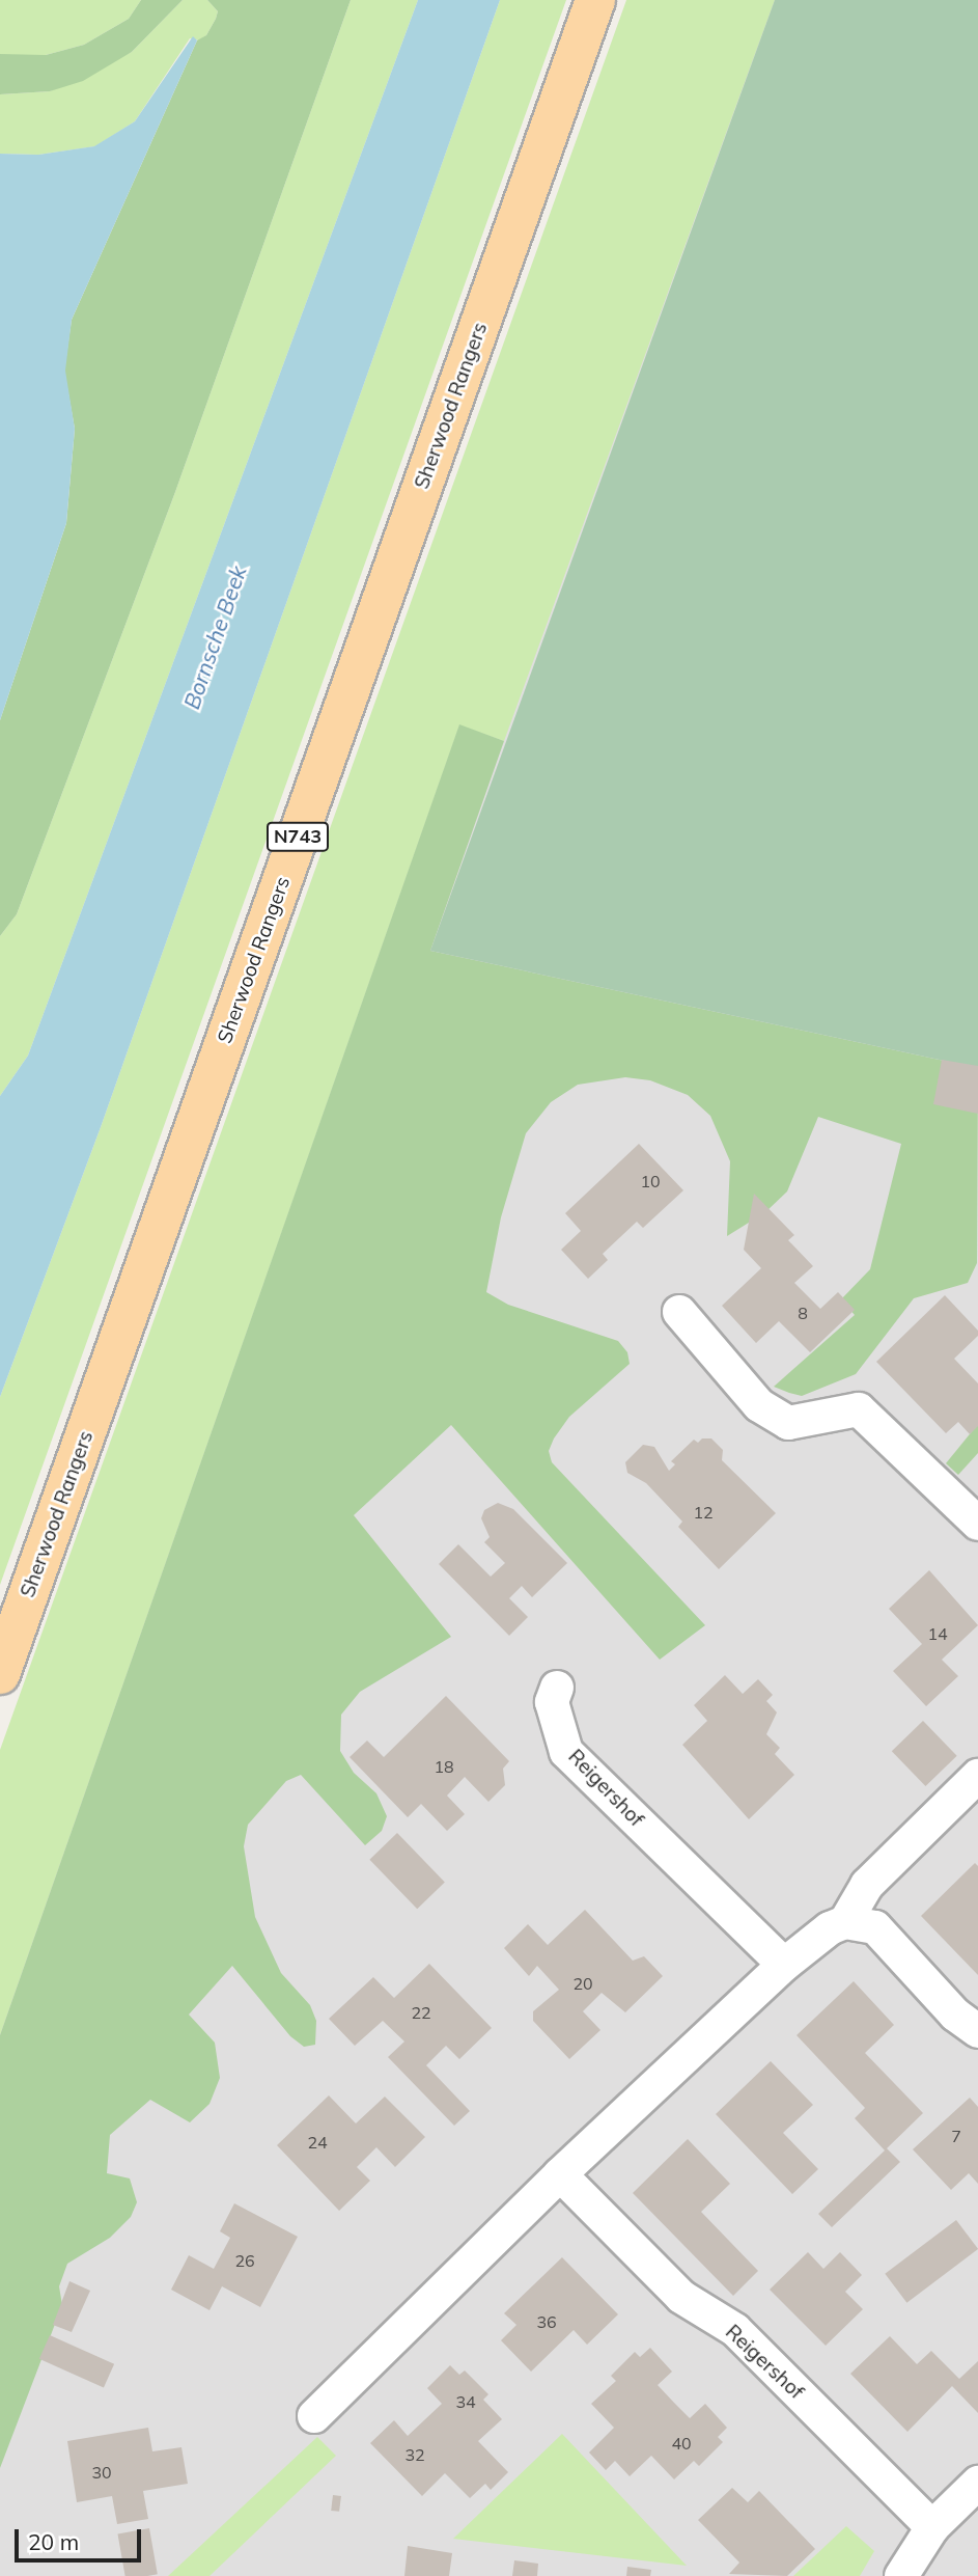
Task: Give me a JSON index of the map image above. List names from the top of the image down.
{
  "streets": {
    "main road": ["Sherwood Rangers", "N743"],
    "street": ["Reigershof"]
  },
  "water": ["Bornsche Beek"],
  "house_numbers": [
    "10",
    "8",
    "12",
    "14",
    "18",
    "20",
    "22",
    "7",
    "24",
    "26",
    "36",
    "34",
    "40",
    "32",
    "30"
  ],
  "scale_bar": "20 m"
}
